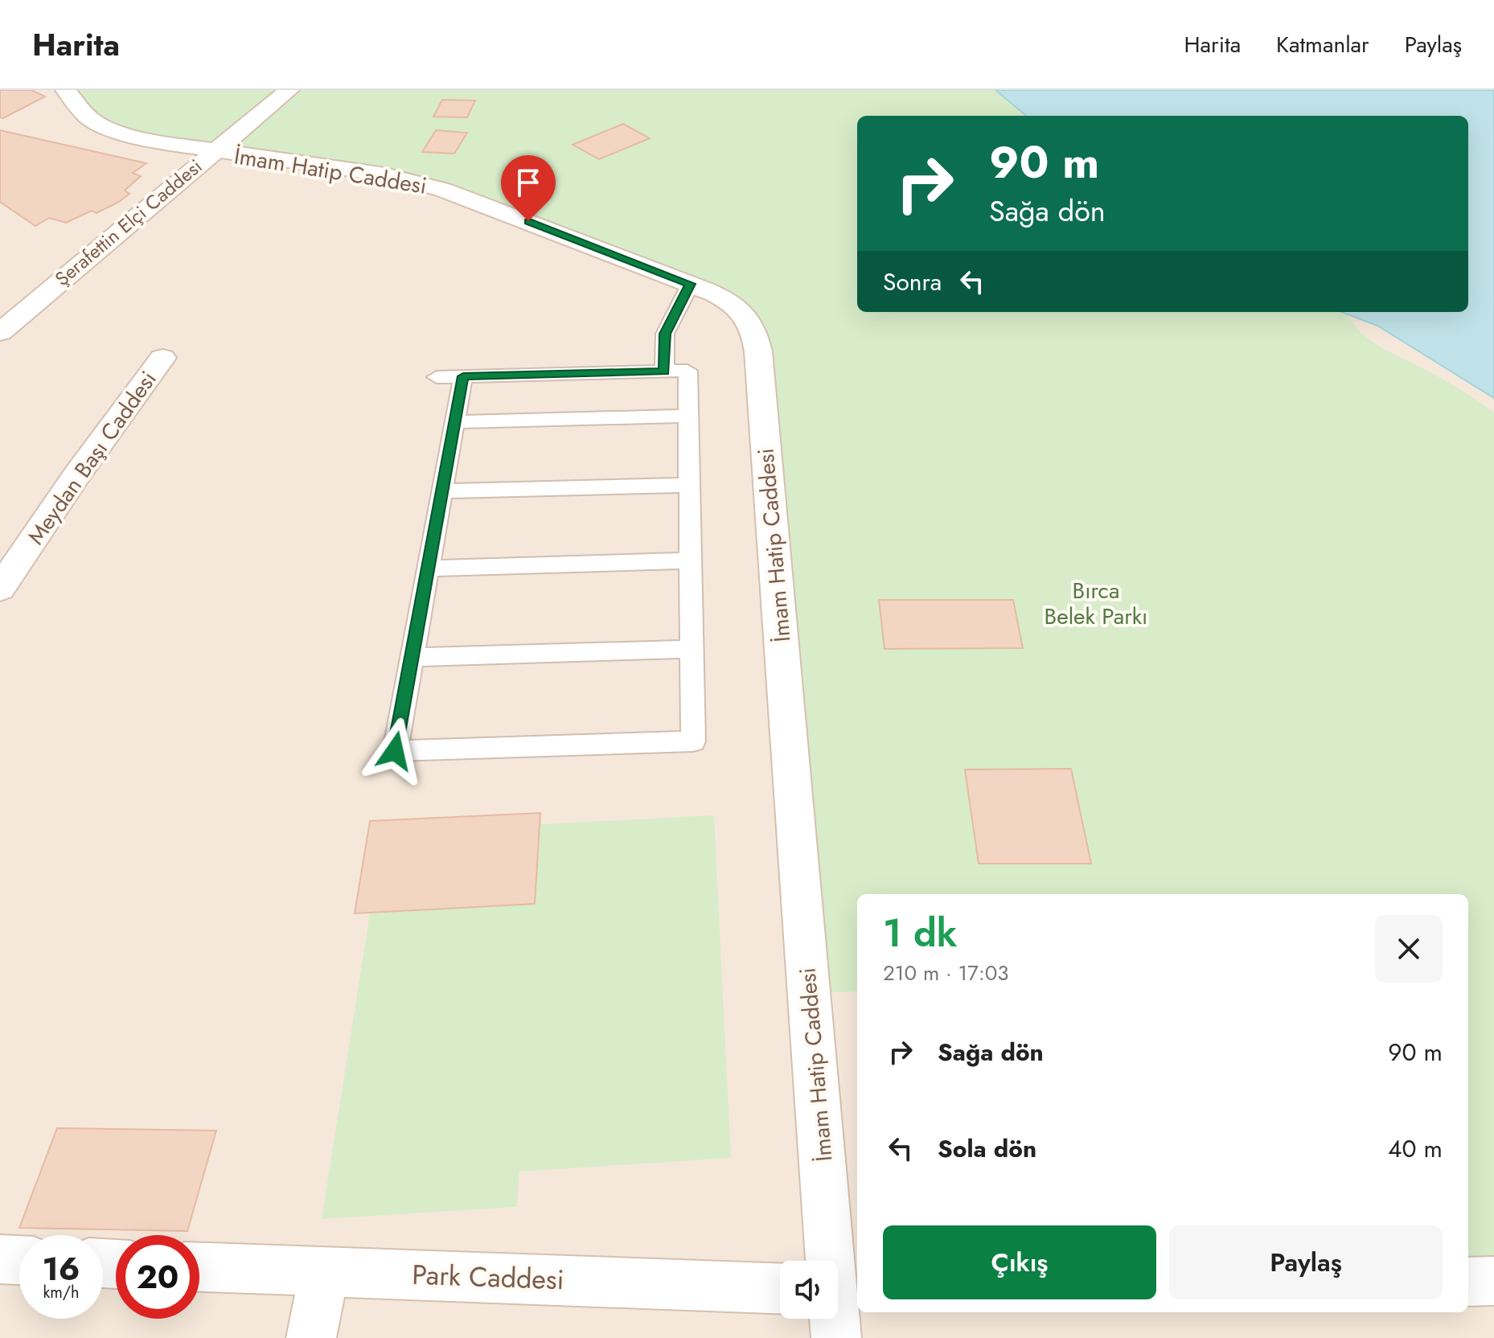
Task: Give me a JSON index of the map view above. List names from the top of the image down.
{
  "streets": {
    "street": [
      "İmam Hatip Caddesi",
      "Şerafettin Elçi Caddesi",
      "Meydan Başı Caddesi",
      "Park Caddesi"
    ]
  },
  "crossings": [
    ["İmam Hatip Caddesi", "Şerafettin Elçi Caddesi"]
  ],
  "parks": ["Bırca Belek Parkı"],
  "page": {
    "header": "Harita",
    "nav": ["Harita", "Katmanlar", "Paylaş"],
    "turn": ["90 m", "Sağa dön"],
    "then": "Sonra",
    "heading": ["1 dk", "210 m · 17:03"],
    "list": [
      {
        "name": "Sağa dön",
        "value": "90 m"
      },
      {
        "name": "Sola dön",
        "value": "40 m"
      }
    ],
    "buttons": ["Çıkış", "Paylaş"],
    "speed": "16 km/h",
    "limit": "20"
  }
}
